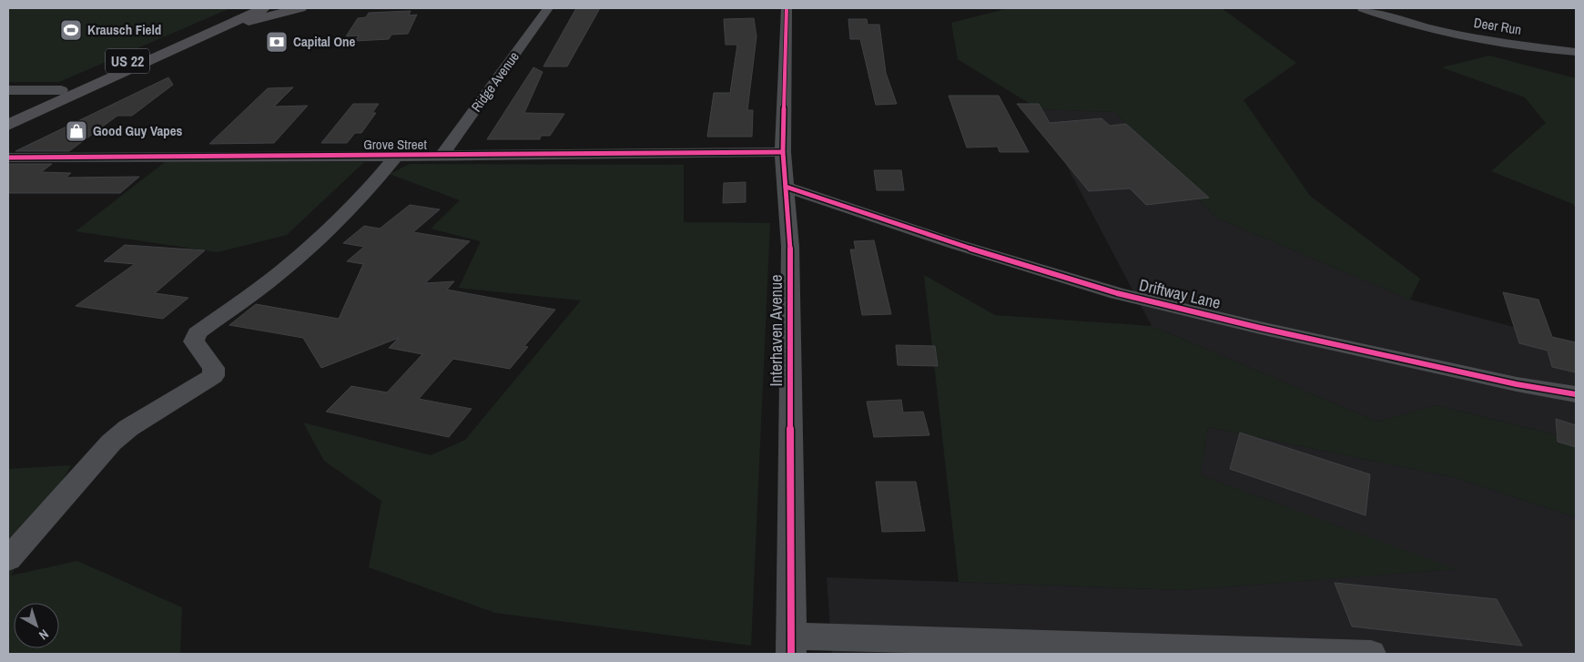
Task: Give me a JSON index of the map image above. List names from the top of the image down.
{
  "streets": {
    "highway": ["US 22"],
    "street": [
      "Deer Run",
      "Ridge Avenue",
      "Grove Street",
      "Driftway Lane",
      "Interhaven Avenue"
    ]
  },
  "crossings": [
    ["Ridge Avenue", "Grove Street"],
    ["Grove Street", "Interhaven Avenue"],
    ["Driftway Lane", "Interhaven Avenue"]
  ],
  "places": {
    "sports": ["Krausch Field"],
    "bank": ["Capital One"],
    "shop": ["Good Guy Vapes"]
  },
  "north": "bottom right"
}
